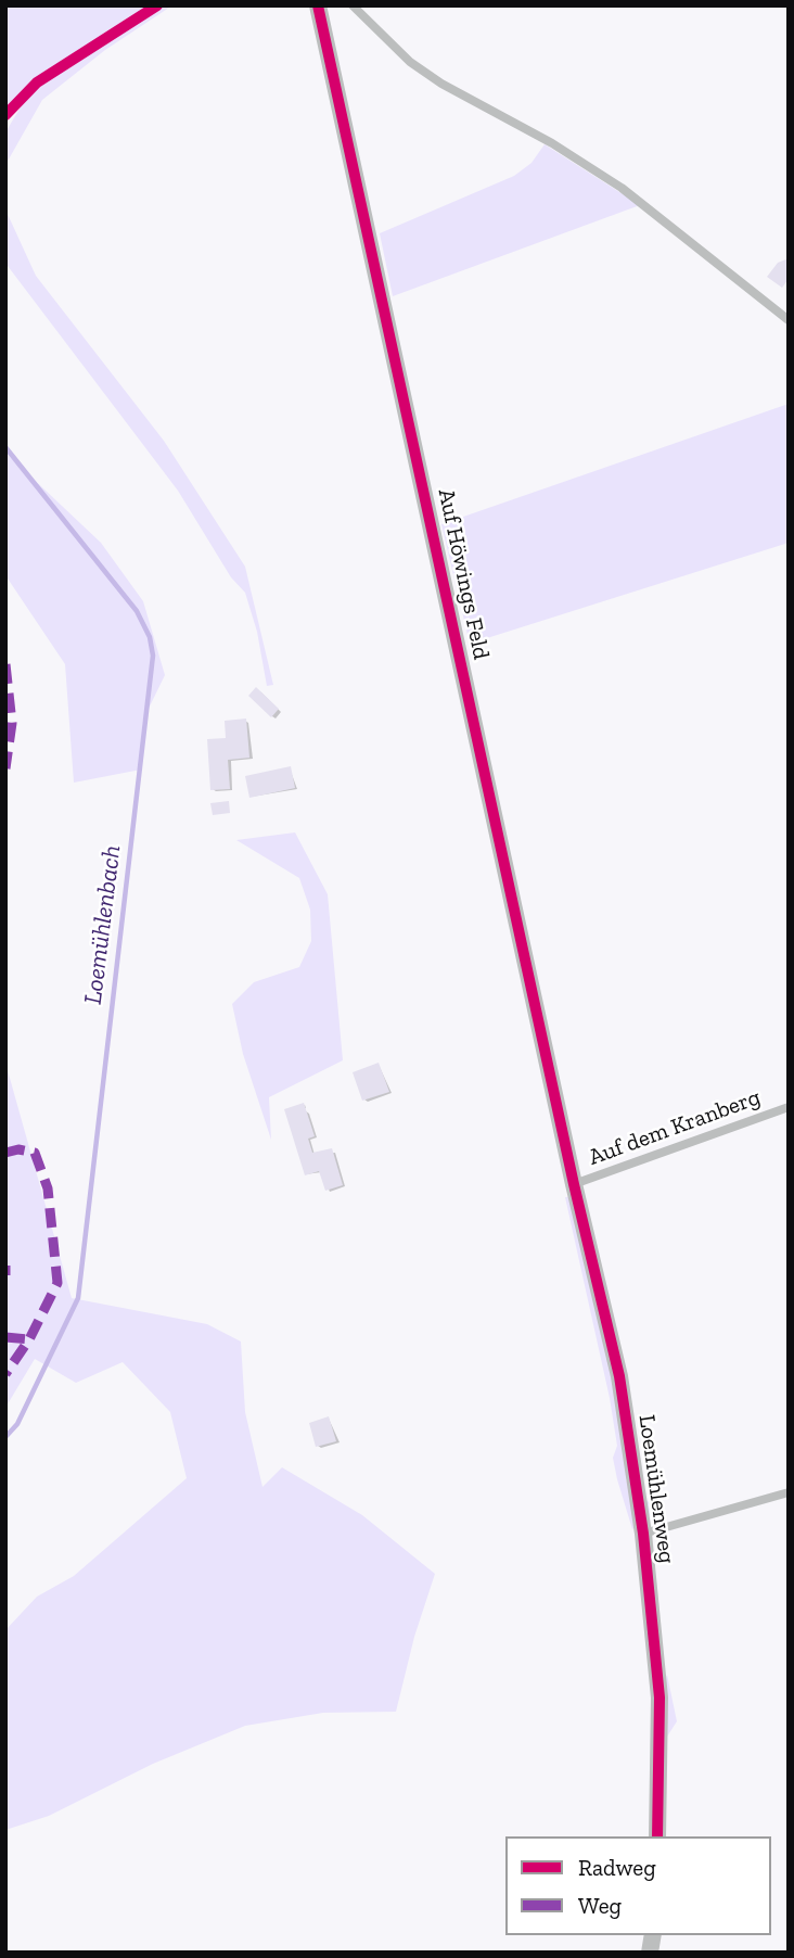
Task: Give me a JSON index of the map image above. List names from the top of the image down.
{
  "streets": {
    "street": ["Auf Höwings Feld", "Loemühlenweg"],
    "lane": ["Auf dem Kranberg"]
  },
  "crossings": [
    ["Auf Höwings Feld", "Loemühlenweg"],
    ["Auf dem Kranberg", "Loemühlenweg"]
  ],
  "water": ["Loemühlenbach"],
  "legend": ["Radweg", "Weg"]
}
